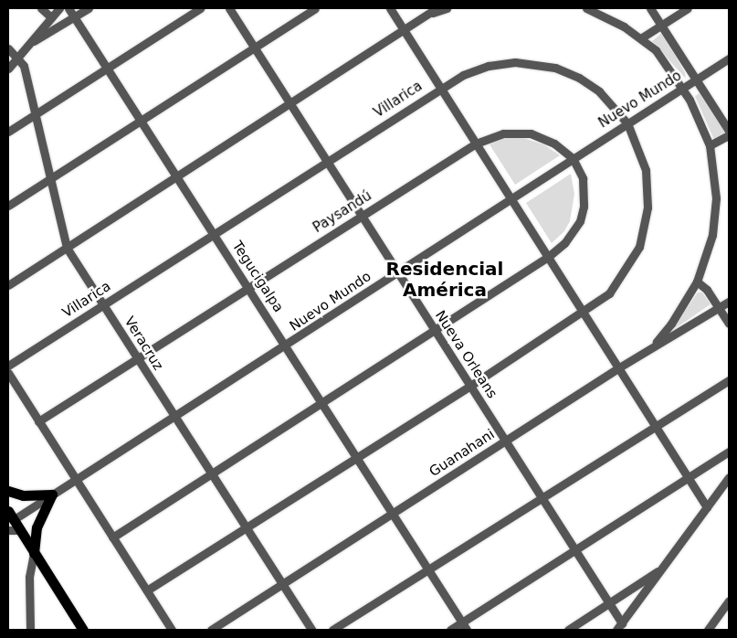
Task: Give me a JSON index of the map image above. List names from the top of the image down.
{
  "streets": {
    "street": [
      "Villarica",
      "Nuevo Mundo",
      "Paysandú",
      "Tegucigalpa",
      "Veracruz",
      "Nueva Orleans",
      "Guanahani"
    ]
  },
  "crossings": [
    ["Villarica", "Nuevo Mundo"],
    ["Villarica", "Tegucigalpa"],
    ["Villarica", "Veracruz"],
    ["Villarica", "Nueva Orleans"],
    ["Nuevo Mundo", "Paysandú"],
    ["Nuevo Mundo", "Tegucigalpa"],
    ["Nuevo Mundo", "Veracruz"],
    ["Nuevo Mundo", "Nueva Orleans"],
    ["Paysandú", "Tegucigalpa"],
    ["Paysandú", "Veracruz"],
    ["Paysandú", "Nueva Orleans"],
    ["Tegucigalpa", "Guanahani"],
    ["Veracruz", "Guanahani"],
    ["Nueva Orleans", "Guanahani"]
  ],
  "districts": ["Residencial América"]
}
